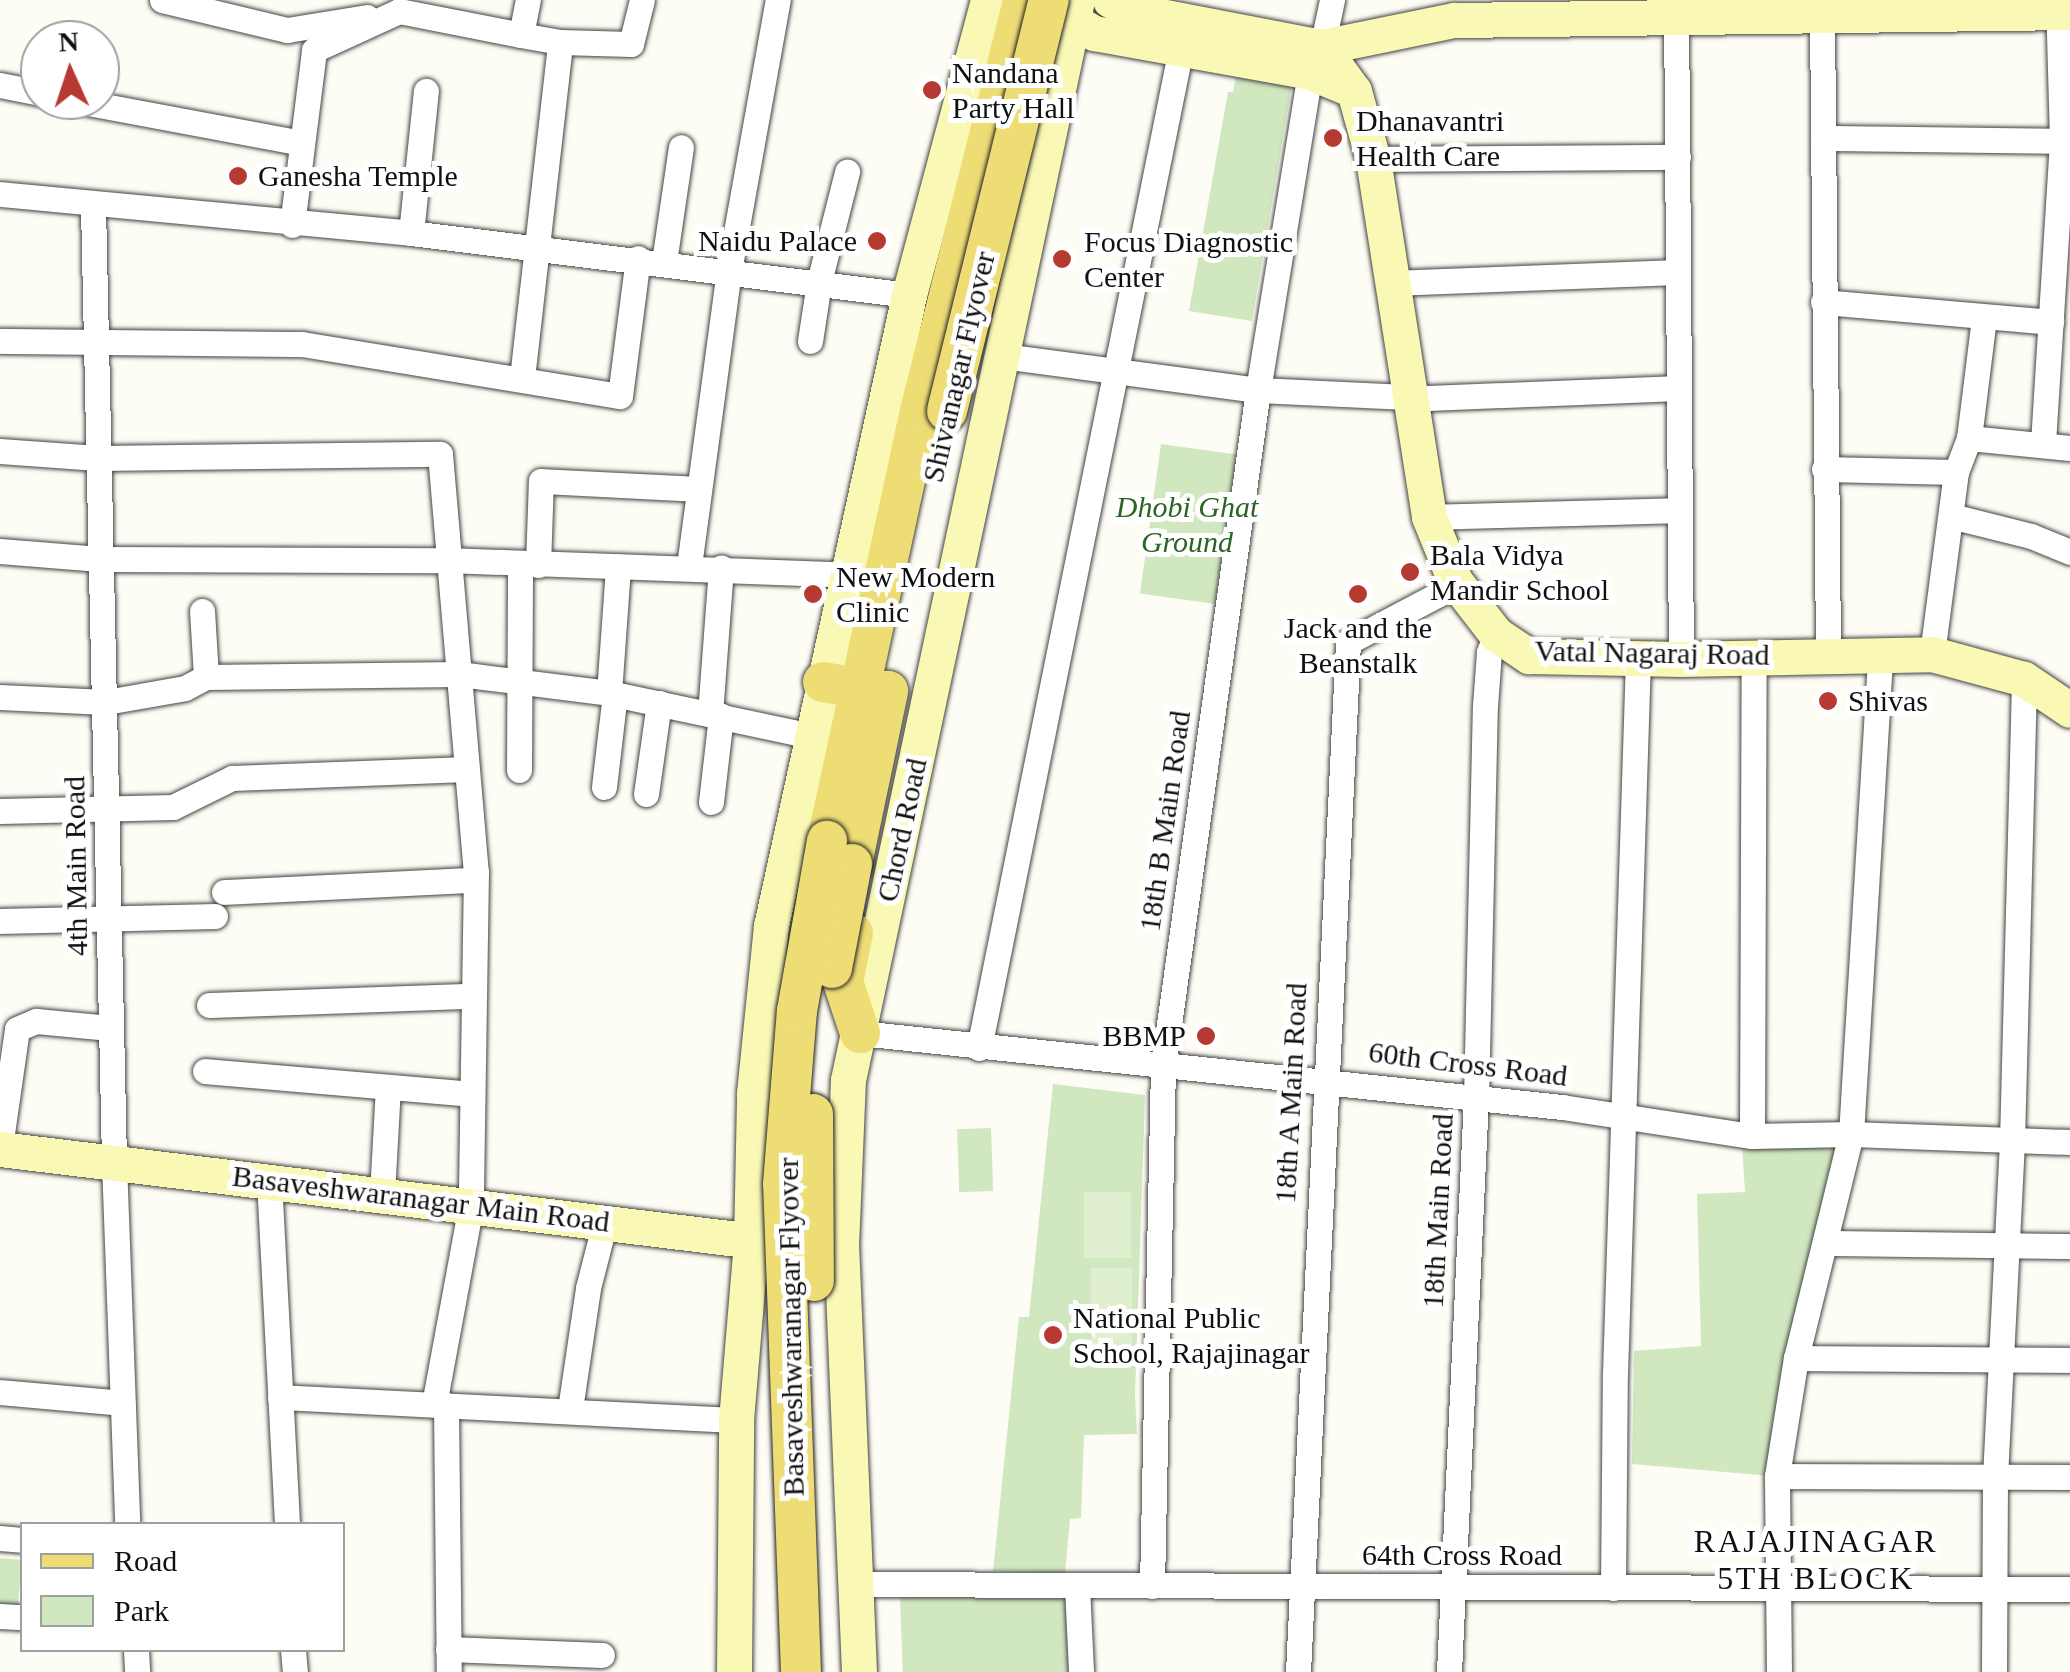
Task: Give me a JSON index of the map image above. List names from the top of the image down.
{
  "streets": {
    "main road": ["Shivanagar Flyover", "Basaveshwaranagar Flyover"],
    "street": [
      "Vatal Nagaraj Road",
      "18th B Main Road",
      "Chord Road",
      "4th Main Road",
      "60th Cross Road",
      "18th A Main Road",
      "Basaveshwaranagar Main Road",
      "18th Main Road",
      "64th Cross Road"
    ]
  },
  "crossings": [
    ["Shivanagar Flyover", "Chord Road"],
    ["Shivanagar Flyover", "Basaveshwaranagar Flyover"],
    ["Vatal Nagaraj Road", "18th B Main Road"],
    ["Vatal Nagaraj Road", "18th A Main Road"],
    ["Vatal Nagaraj Road", "18th Main Road"],
    ["18th B Main Road", "60th Cross Road"],
    ["18th B Main Road", "64th Cross Road"],
    ["Chord Road", "60th Cross Road"],
    ["Chord Road", "Basaveshwaranagar Main Road"],
    ["Chord Road", "64th Cross Road"],
    ["4th Main Road", "Basaveshwaranagar Main Road"],
    ["60th Cross Road", "18th A Main Road"],
    ["60th Cross Road", "18th Main Road"],
    ["18th A Main Road", "64th Cross Road"],
    ["18th Main Road", "64th Cross Road"]
  ],
  "districts": ["RAJAJINAGAR 5TH BLOCK"],
  "parks": ["Dhobi Ghat Ground"],
  "places": [
    "Nandana Party Hall",
    "Dhanavantri Health Care",
    "Ganesha Temple",
    "Naidu Palace",
    "Focus Diagnostic Center",
    "Bala Vidya Mandir School",
    "New Modern Clinic",
    "Jack and the Beanstalk",
    "Shivas",
    "BBMP",
    "National Public School, Rajajinagar"
  ],
  "legend": ["Road", "Park"],
  "north": "top"
}
